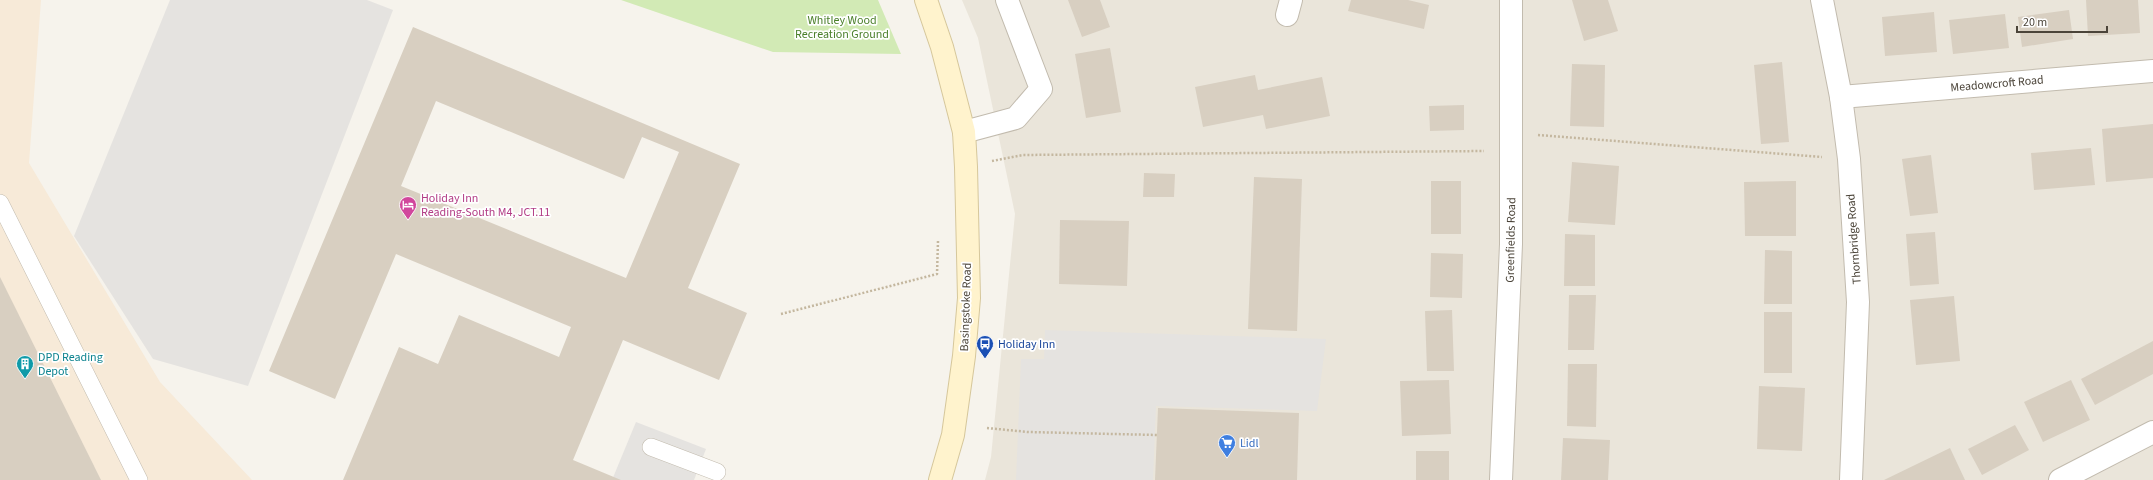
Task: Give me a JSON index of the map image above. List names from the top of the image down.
{
  "streets": {
    "main road": ["Basingstoke Road"],
    "street": ["Meadowcroft Road", "Thornbridge Road", "Greenfields Road"]
  },
  "crossings": [
    ["Meadowcroft Road", "Thornbridge Road"]
  ],
  "parks": ["Whitley Wood Recreation Ground"],
  "places": {
    "hotel": ["Holiday Inn Reading-South M4, JCT.11"],
    "bus stop": ["Holiday Inn"],
    "building": ["DPD Reading Depot"],
    "supermarket": ["Lidl"]
  },
  "scale_bar": "20 m"
}
